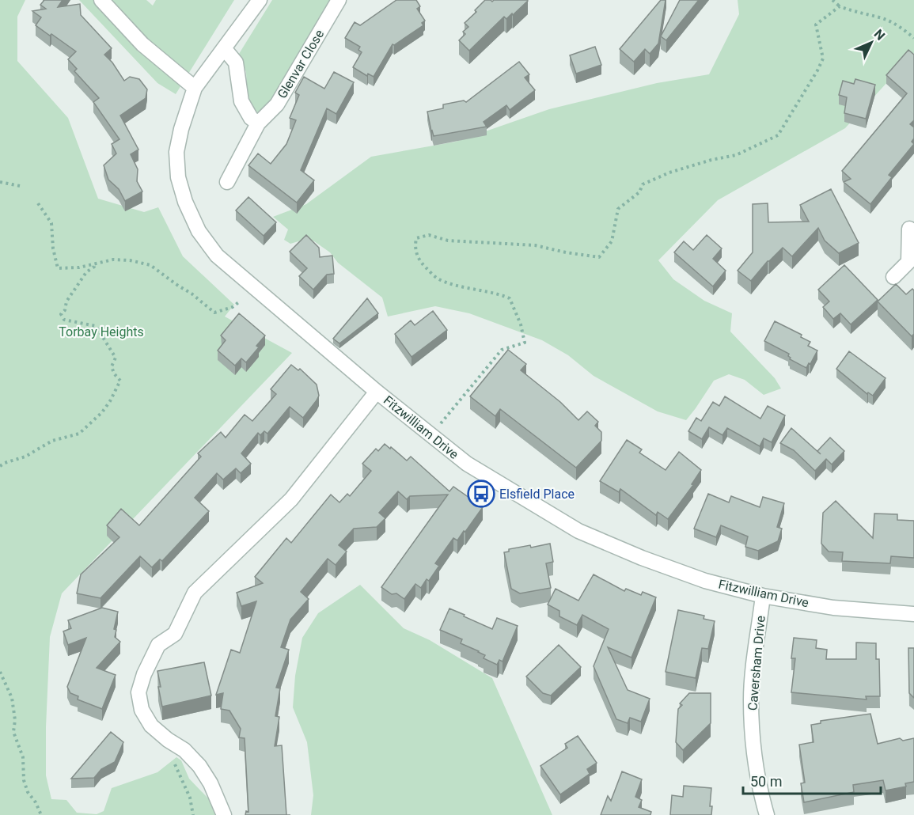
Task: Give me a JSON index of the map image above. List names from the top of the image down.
{
  "streets": {
    "street": ["Glenvar Close", "Fitzwilliam Drive", "Caversham Drive"]
  },
  "crossings": [
    ["Fitzwilliam Drive", "Caversham Drive"]
  ],
  "parks": ["Torbay Heights"],
  "places": {
    "bus stop": ["Elsfield Place"]
  },
  "scale_bar": "50 m",
  "north": "top right"
}
